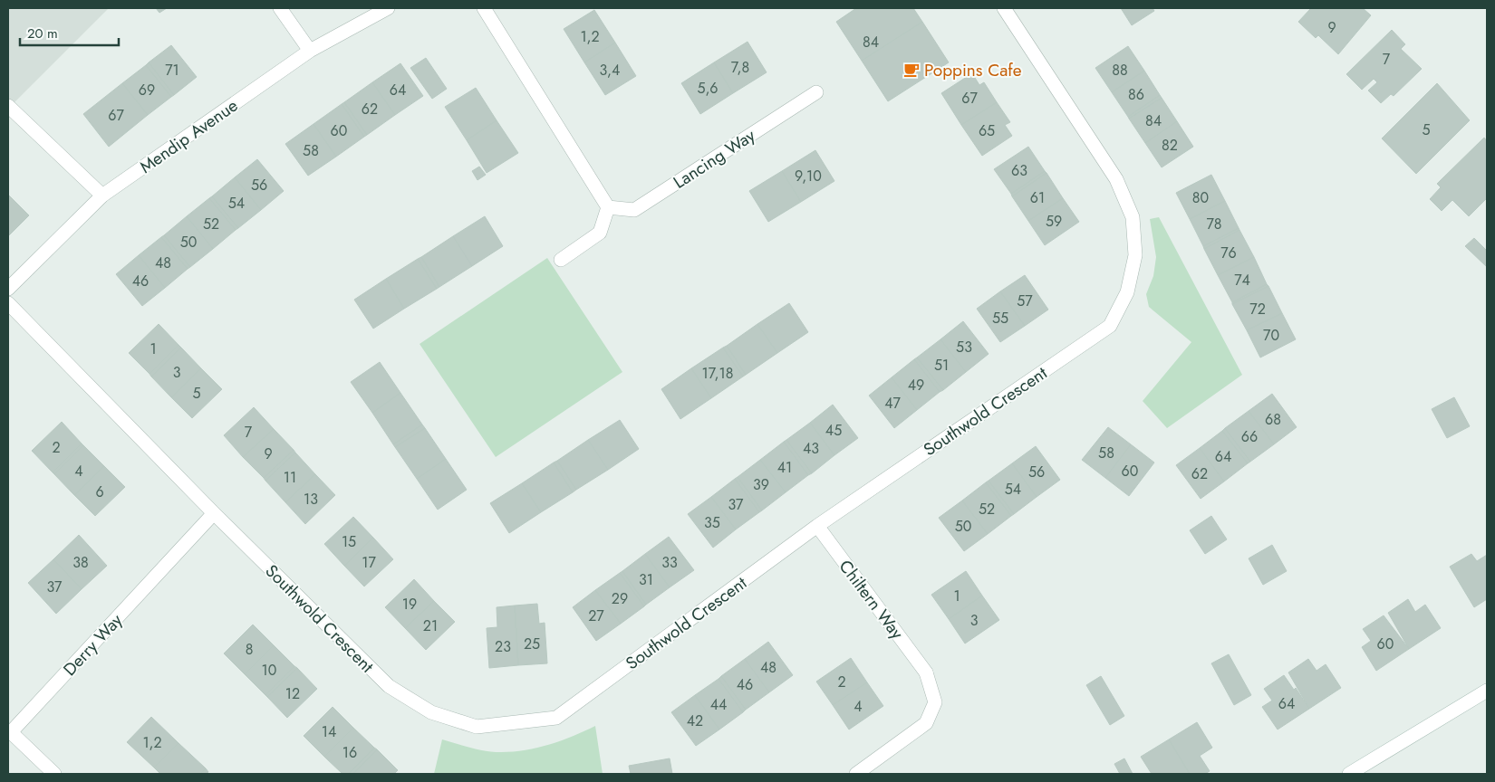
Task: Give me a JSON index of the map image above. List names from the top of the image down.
{
  "streets": {
    "street": [
      "Mendip Avenue",
      "Lancing Way",
      "Southwold Crescent",
      "Chiltern Way",
      "Derry Way"
    ]
  },
  "crossings": [
    ["Southwold Crescent", "Chiltern Way"],
    ["Southwold Crescent", "Derry Way"]
  ],
  "places": {
    "cafe": ["Poppins Cafe"]
  },
  "house_numbers": [
    "9",
    "1,2",
    "84",
    "7",
    "7,8",
    "71",
    "3,4",
    "88",
    "5,6",
    "69",
    "64",
    "86",
    "67",
    "62",
    "67",
    "84",
    "5",
    "60",
    "65",
    "82",
    "58",
    "63",
    "9,10",
    "56",
    "61",
    "80",
    "54",
    "59",
    "52",
    "78",
    "50",
    "76",
    "48",
    "74",
    "46",
    "57",
    "72",
    "55",
    "70",
    "53",
    "1",
    "51",
    "3",
    "17,18",
    "49",
    "5",
    "47",
    "68",
    "45",
    "7",
    "66",
    "2",
    "43",
    "58",
    "9",
    "64",
    "41",
    "4",
    "60",
    "56",
    "62",
    "11",
    "39",
    "54",
    "6",
    "13",
    "37",
    "52",
    "35",
    "50",
    "15",
    "38",
    "17",
    "33",
    "31",
    "37",
    "1",
    "29",
    "19",
    "27",
    "3",
    "21",
    "25",
    "60",
    "23",
    "8",
    "48",
    "10",
    "2",
    "46",
    "12",
    "64",
    "44",
    "4",
    "42",
    "14",
    "1,2",
    "16"
  ],
  "scale_bar": "20 m"
}
